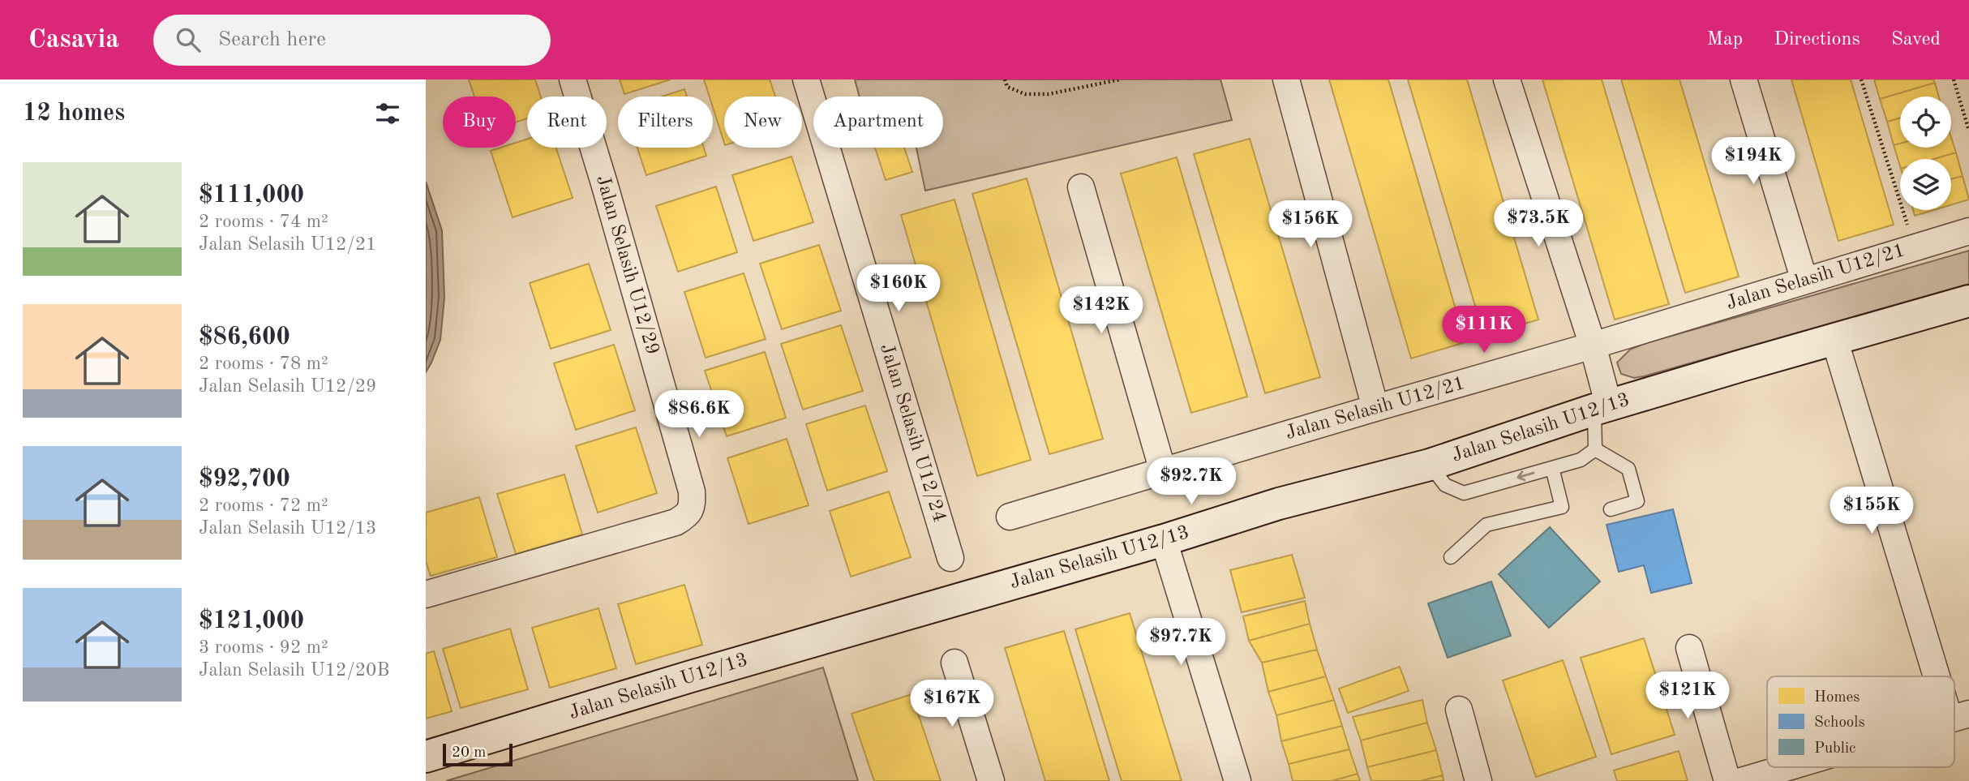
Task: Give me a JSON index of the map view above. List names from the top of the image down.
{
  "streets": {
    "street": [
      "Jalan Selasih U12/29",
      "Jalan Selasih U12/21",
      "Jalan Selasih U12/13",
      "Jalan Selasih U12/24"
    ]
  },
  "legend": ["Homes", "Schools", "Public"],
  "scale_bar": "20 m",
  "page": {
    "header": "Casavia",
    "search": "Search here",
    "nav": ["Map", "Directions", "Saved"],
    "heading": "12 homes",
    "chip": [
      "Buy",
      "Rent",
      "Filters",
      "New",
      "Apartment"
    ],
    "price": [
      "$194K",
      "$73.5K",
      "$156K",
      "$160K",
      "$142K",
      "$111K",
      "$86.6K",
      "$92.7K",
      "$155K",
      "$97.7K",
      "$121K",
      "$167K"
    ],
    "list": [
      {
        "name": "$111,000",
        "note": "2 rooms · 74 m² · Jalan Selasih U12/21"
      },
      {
        "name": "$86,600",
        "note": "2 rooms · 78 m² · Jalan Selasih U12/29"
      },
      {
        "name": "$92,700",
        "note": "2 rooms · 72 m² · Jalan Selasih U12/13"
      },
      {
        "name": "$121,000",
        "note": "3 rooms · 92 m² · Jalan Selasih U12/20B"
      }
    ],
    "scale": "20 m"
  }
}
